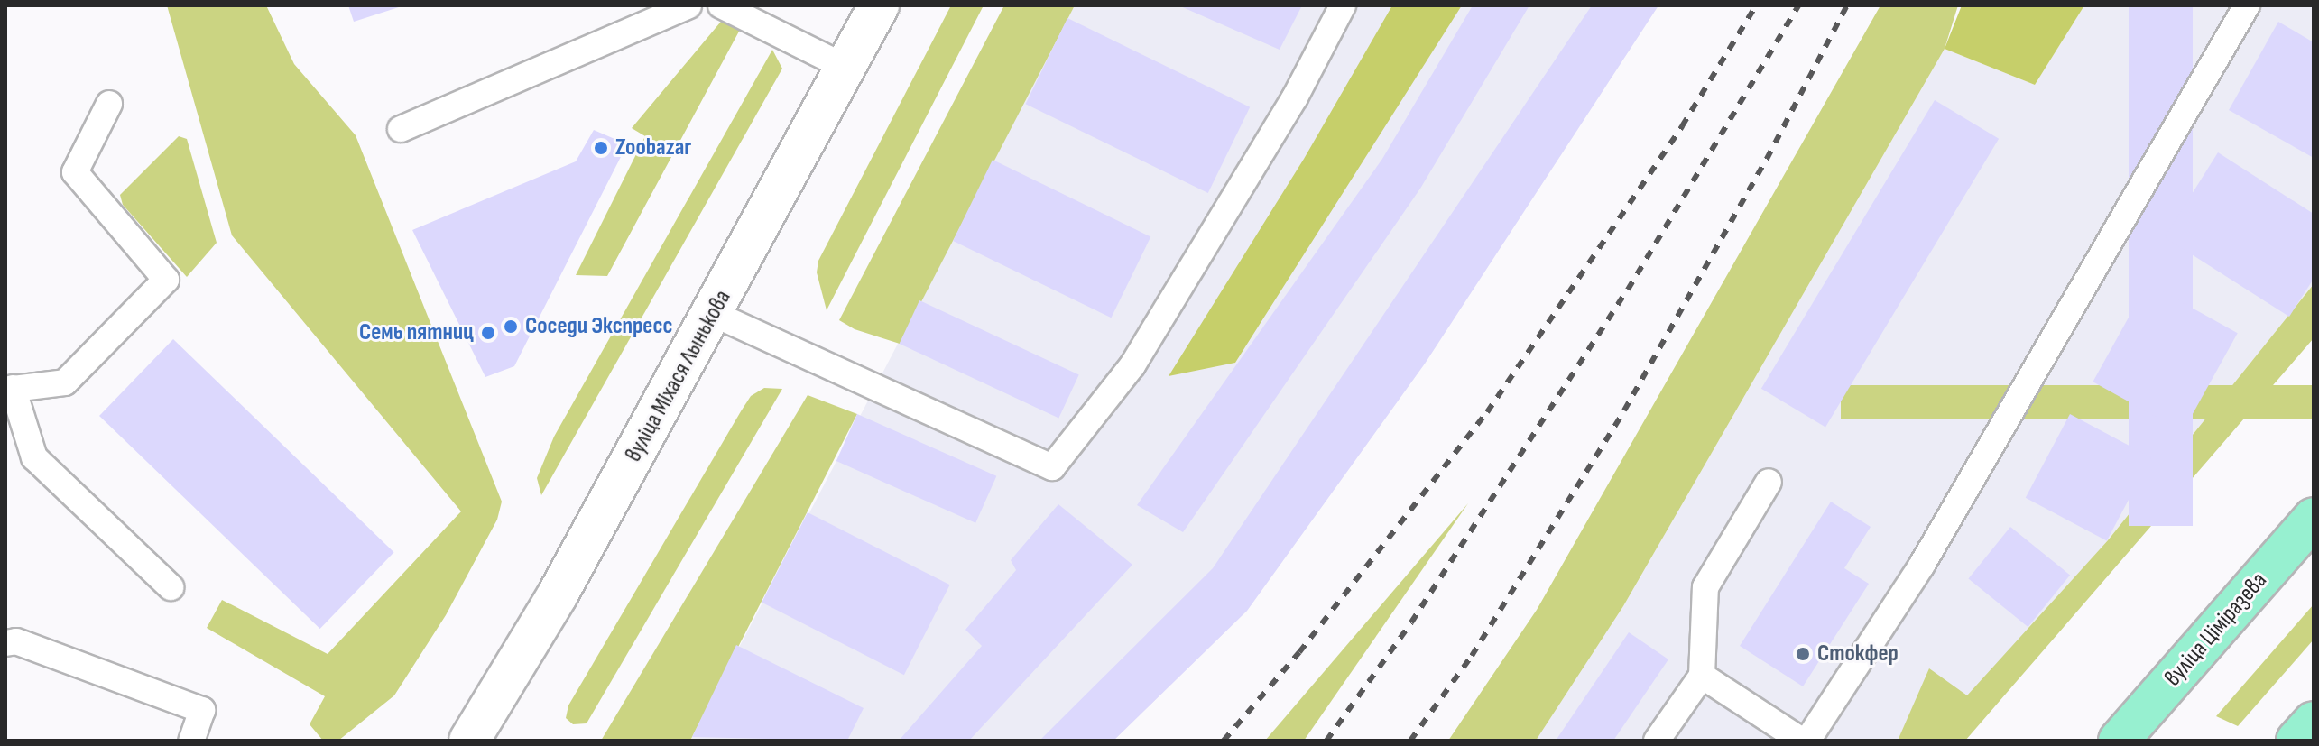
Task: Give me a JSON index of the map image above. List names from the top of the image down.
{
  "streets": {
    "main road": ["вуліца Ціміразева"],
    "street": ["вуліца Міхася Лынькова"]
  },
  "places": [
    "Zoobazar",
    "Соседи Экспресс",
    "Семь пятниц",
    "Стокфер"
  ]
}
